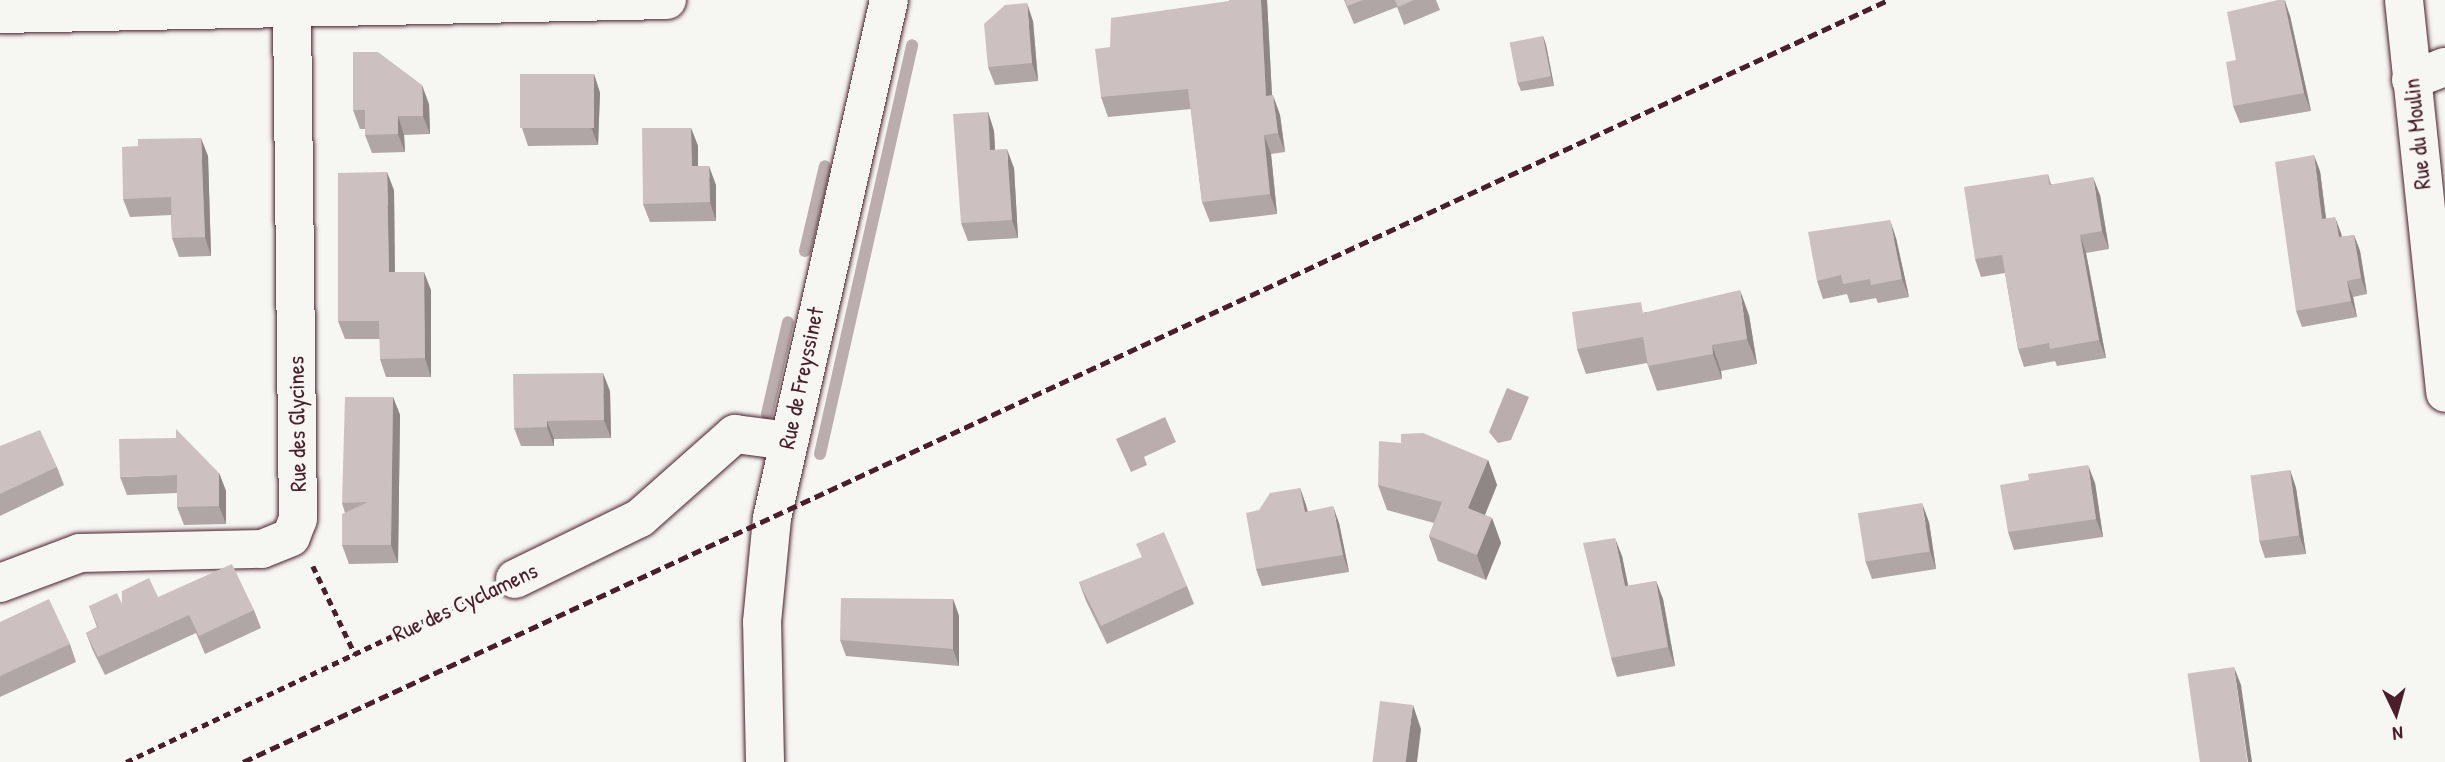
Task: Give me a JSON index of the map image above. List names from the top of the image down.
{
  "streets": {
    "street": [
      "Rue du Moulin",
      "Rue de Freyssinet",
      "Rue des Glycines",
      "Rue des Cyclamens"
    ]
  },
  "crossings": [
    ["Rue de Freyssinet", "Rue des Cyclamens"]
  ],
  "north": "bottom"
}
